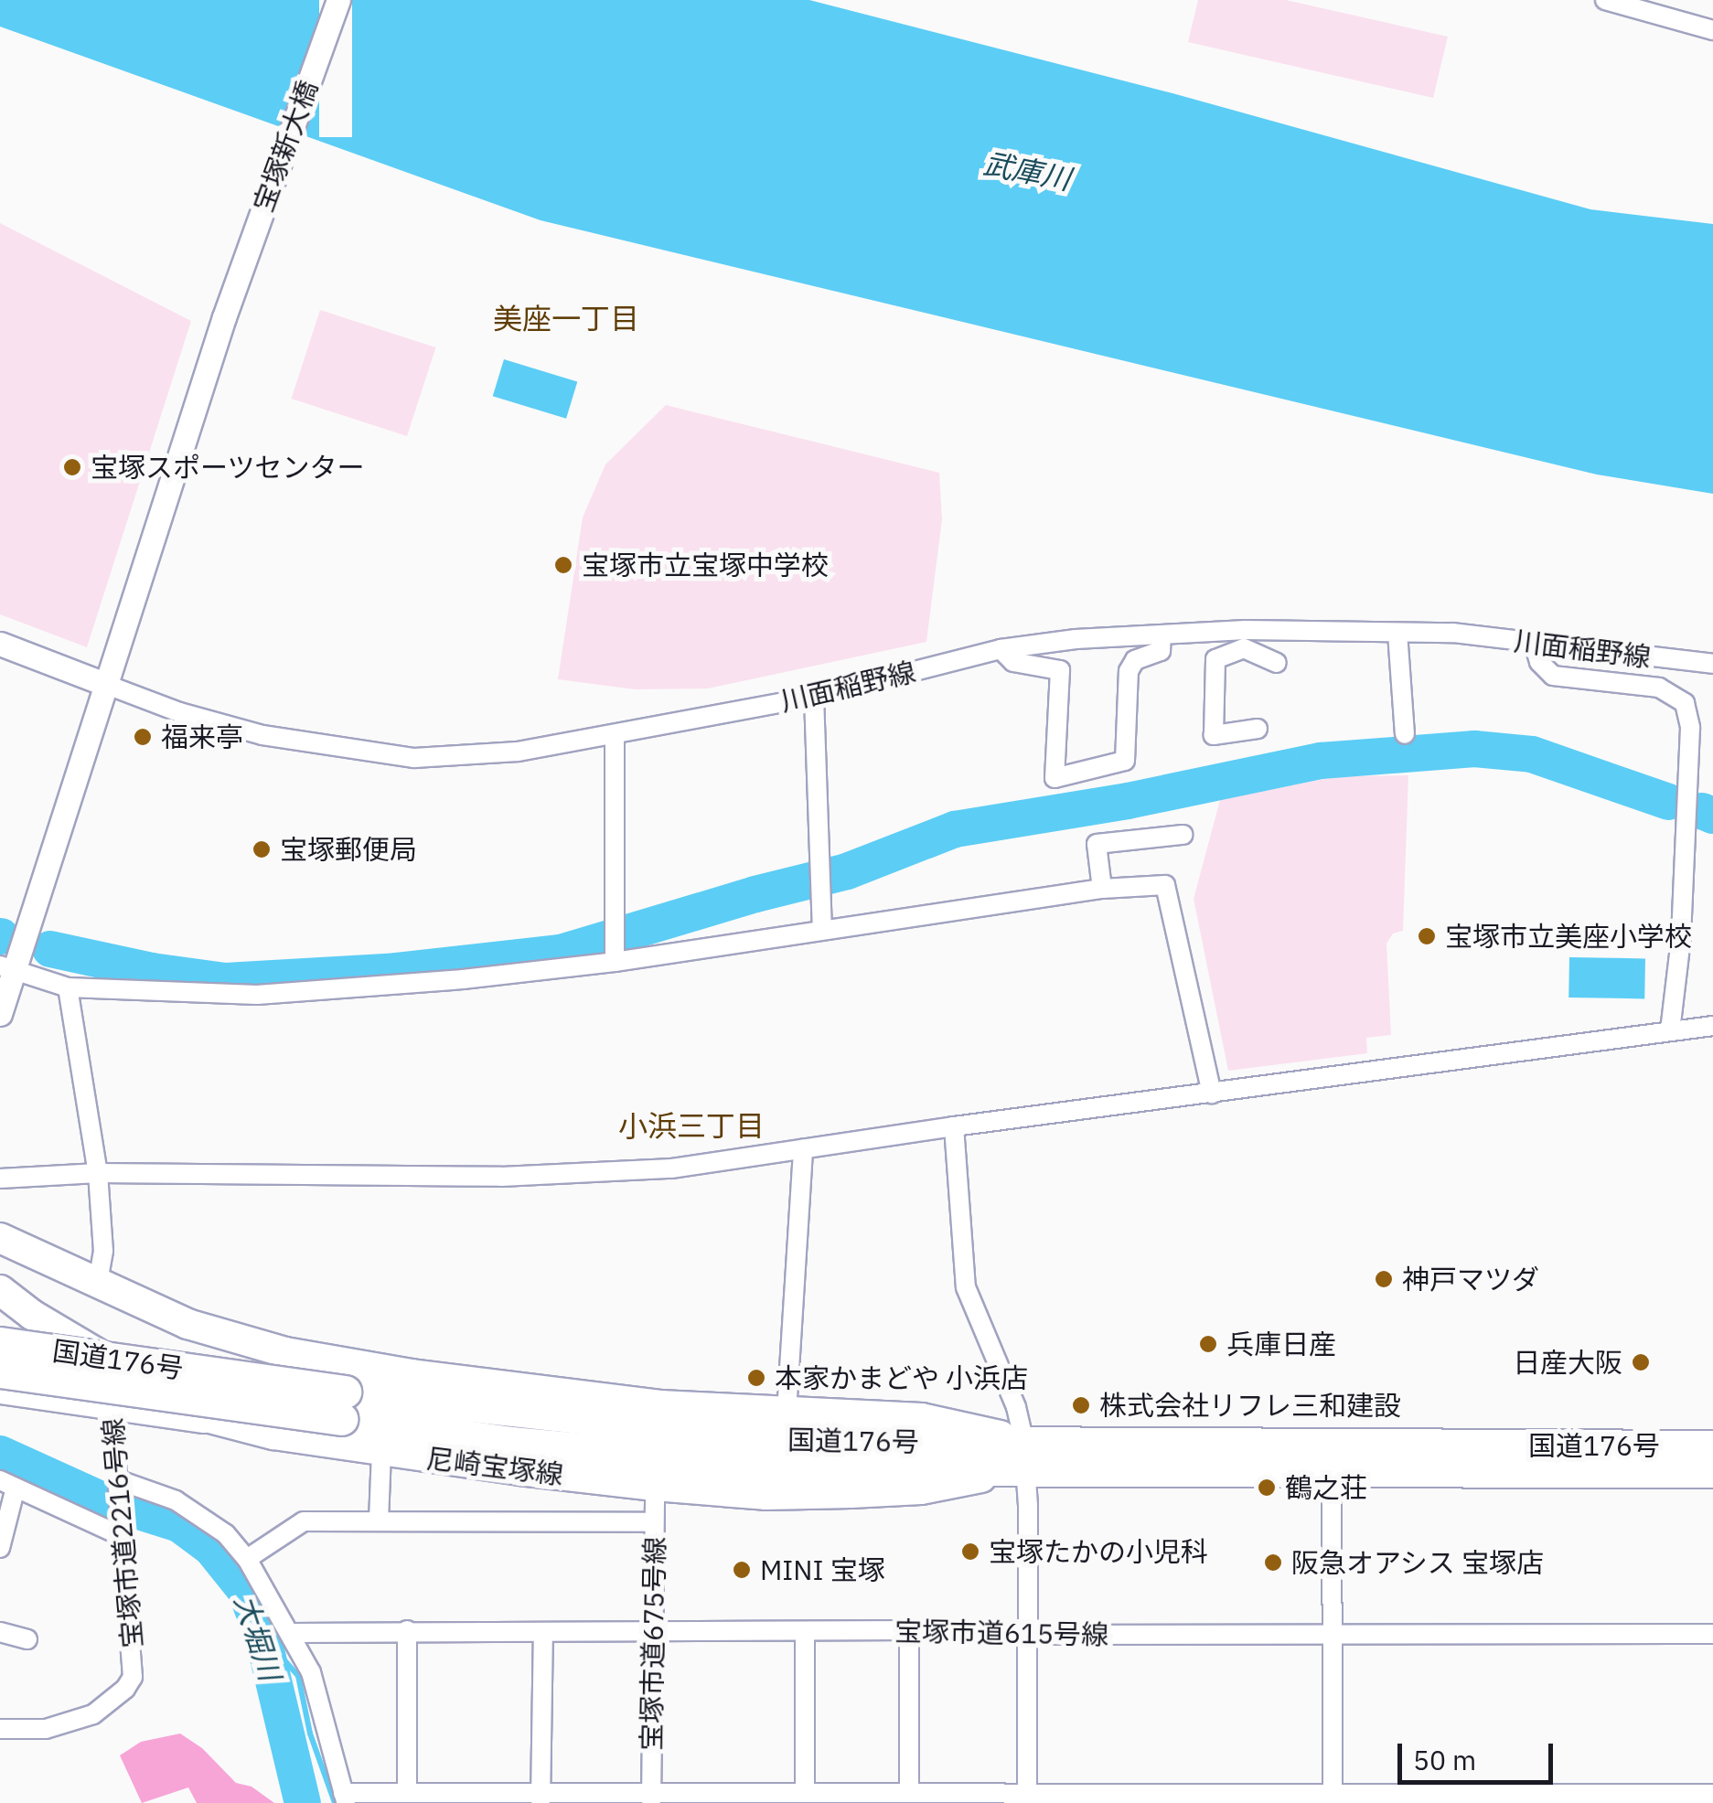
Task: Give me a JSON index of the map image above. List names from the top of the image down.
{
  "streets": {
    "highway": ["国道176号"],
    "main road": ["尼崎宝塚線"],
    "street": [
      "宝塚新大橋",
      "川面稲野線",
      "宝塚市道2216号線",
      "宝塚市道615号線",
      "宝塚市道675号線"
    ]
  },
  "crossings": [
    ["宝塚新大橋", "川面稲野線"],
    ["国道176号", "尼崎宝塚線"],
    ["尼崎宝塚線", "宝塚市道675号線"],
    ["宝塚市道615号線", "宝塚市道675号線"]
  ],
  "districts": ["美座一丁目", "小浜三丁目"],
  "water": ["武庫川", "大堀川"],
  "places": [
    "宝塚スポーツセンター",
    "宝塚市立宝塚中学校",
    "福来亭",
    "宝塚郵便局",
    "宝塚市立美座小学校",
    "神戸マツダ",
    "兵庫日産",
    "日産大阪",
    "本家かまどや 小浜店",
    "株式会社リフレ三和建設",
    "鶴之荘",
    "宝塚たかの小児科",
    "阪急オアシス 宝塚店",
    "MINI 宝塚"
  ],
  "scale_bar": "50 m"
}
